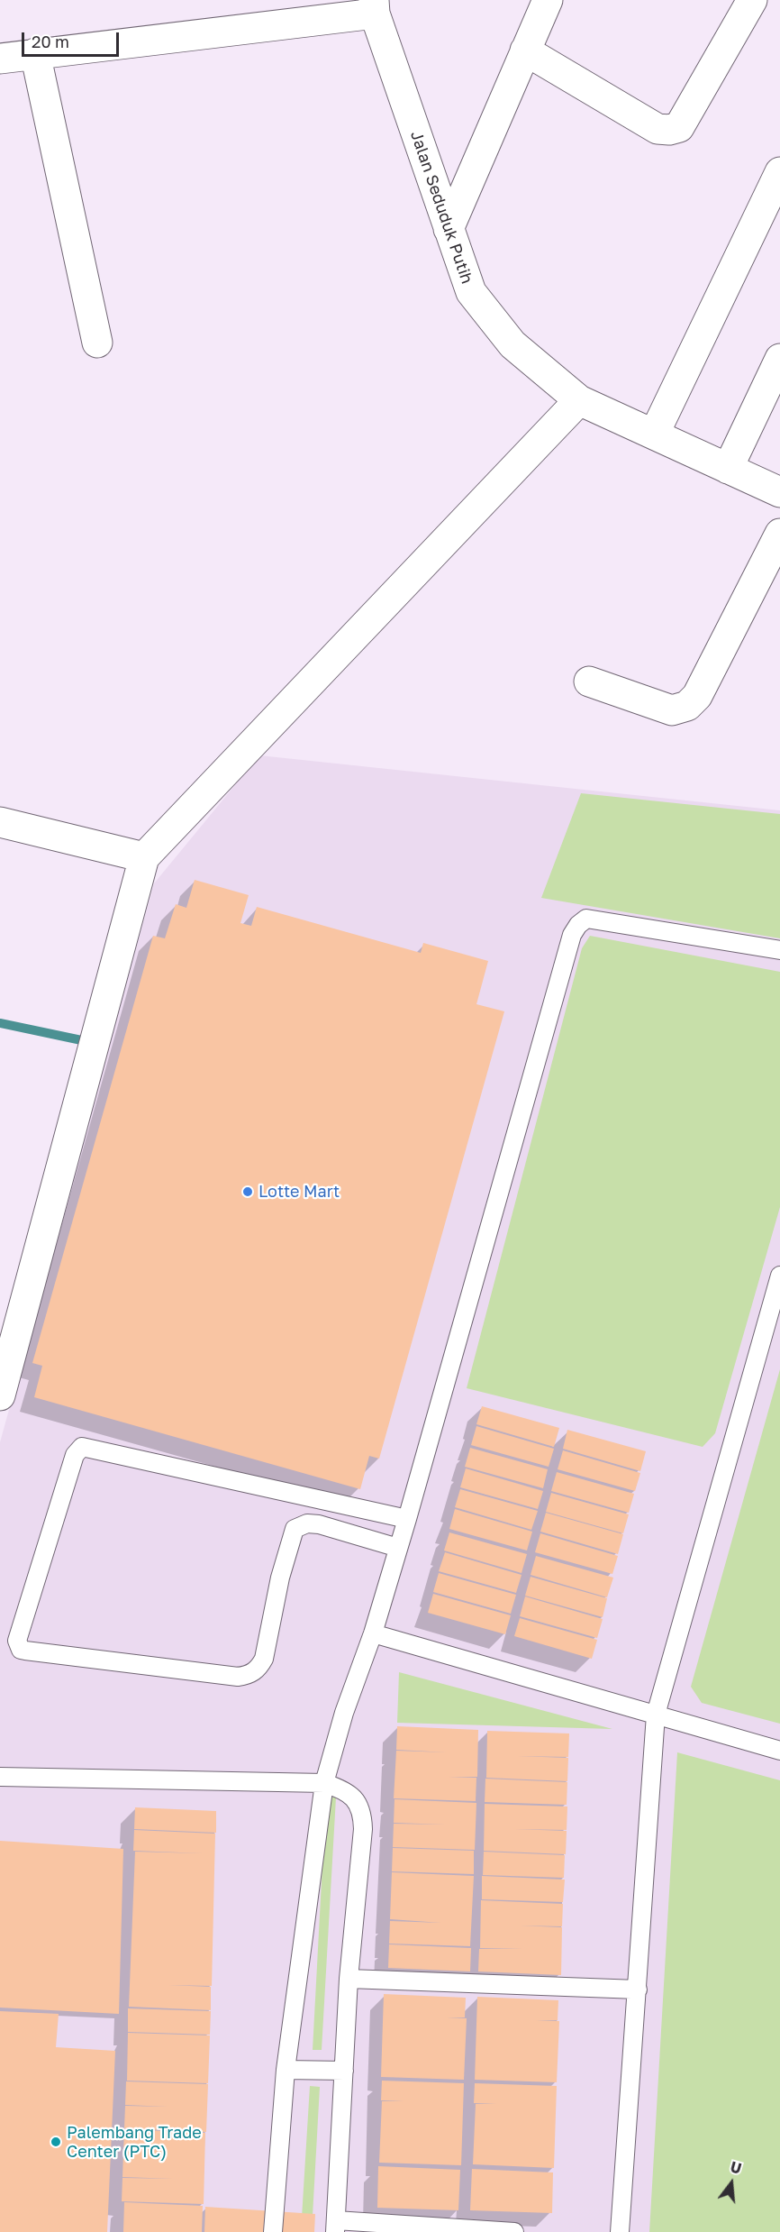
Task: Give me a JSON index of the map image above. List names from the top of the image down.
{
  "streets": {
    "street": ["Jalan Seduduk Putih"]
  },
  "places": ["Lotte Mart", "Palembang Trade Center (PTC)"],
  "scale_bar": "20 m",
  "north": "top"
}
